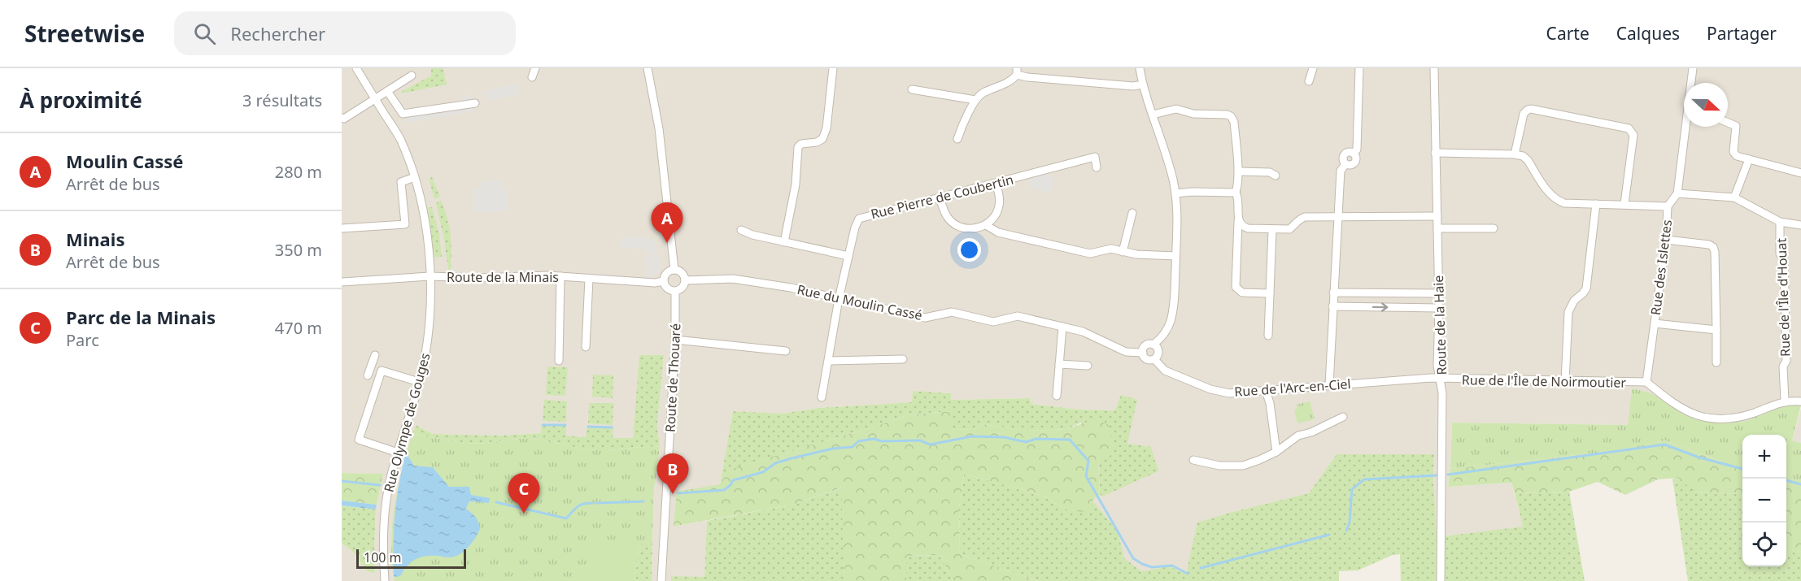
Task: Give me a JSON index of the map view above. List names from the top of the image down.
{
  "streets": {
    "street": [
      "Rue Pierre de Coubertin",
      "Rue des Islettes",
      "Route de la Minais",
      "Rue de l'Île d'Houat",
      "Rue du Moulin Cassé",
      "Route de la Haie",
      "Route de Thouaré",
      "Rue de l'Île de Noirmoutier",
      "Rue de l'Arc-en-Ciel",
      "Rue Olympe de Gouges"
    ]
  },
  "crossings": [
    ["Rue Pierre de Coubertin", "Rue du Moulin Cassé"],
    ["Rue des Islettes", "Rue de l'Île de Noirmoutier"],
    ["Route de la Minais", "Rue du Moulin Cassé"],
    ["Route de la Minais", "Route de Thouaré"],
    ["Route de la Minais", "Rue Olympe de Gouges"],
    ["Rue du Moulin Cassé", "Route de Thouaré"],
    ["Rue du Moulin Cassé", "Rue de l'Arc-en-Ciel"],
    ["Route de la Haie", "Rue de l'Île de Noirmoutier"],
    ["Route de la Haie", "Rue de l'Arc-en-Ciel"],
    ["Rue de l'Île de Noirmoutier", "Rue de l'Arc-en-Ciel"]
  ],
  "scale_bar": "100 m",
  "north": "right",
  "page": {
    "header": "Streetwise",
    "search": "Rechercher",
    "nav": ["Carte", "Calques", "Partager"],
    "heading": ["À proximité", "3 résultats"],
    "list": [
      {
        "mark": "A",
        "name": "Moulin Cassé",
        "note": "Arrêt de bus",
        "value": "280 m"
      },
      {
        "mark": "B",
        "name": "Minais",
        "note": "Arrêt de bus",
        "value": "350 m"
      },
      {
        "mark": "C",
        "name": "Parc de la Minais",
        "note": "Parc",
        "value": "470 m"
      }
    ],
    "pins": ["A", "B", "C"],
    "map_buttons": ["+", "−"],
    "scale": "100 m"
  }
}
